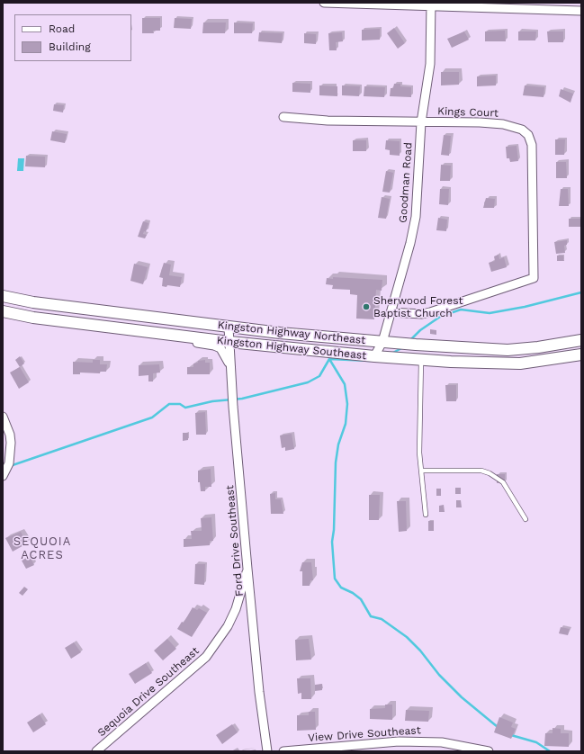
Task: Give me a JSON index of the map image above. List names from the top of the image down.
{
  "streets": {
    "main road": ["Kingston Highway Northeast", "Kingston Highway Southeast"],
    "street": [
      "Kings Court",
      "Goodman Road",
      "Ford Drive Southeast",
      "Sequoia Drive Southeast",
      "View Drive Southeast"
    ]
  },
  "crossings": [
    ["Kings Court", "Goodman Road"],
    ["Goodman Road", "Kingston Highway Northeast"],
    ["Goodman Road", "Kingston Highway Southeast"],
    ["Kingston Highway Northeast", "Ford Drive Southeast"],
    ["Kingston Highway Southeast", "Ford Drive Southeast"],
    ["Ford Drive Southeast", "Sequoia Drive Southeast"]
  ],
  "districts": ["SEQUOIA ACRES"],
  "places": ["Sherwood Forest Baptist Church"],
  "legend": ["Road", "Building"]
}
